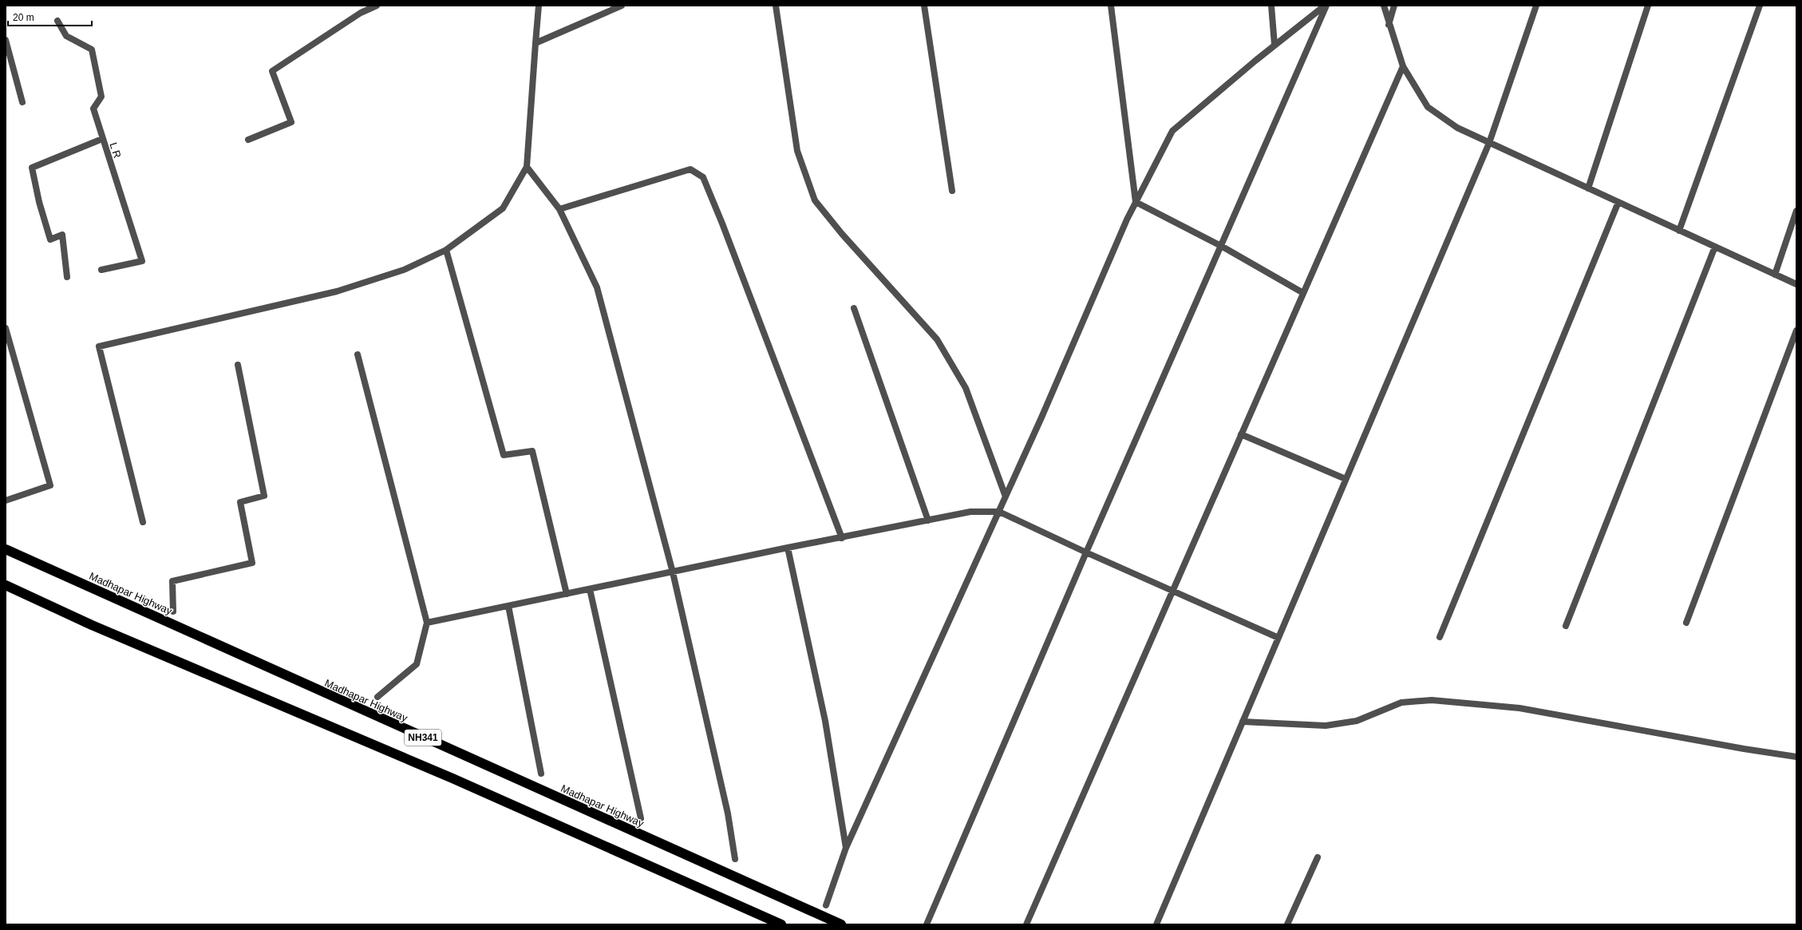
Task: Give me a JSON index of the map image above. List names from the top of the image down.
{
  "streets": {
    "highway": ["Madhapar Highway", "NH341"],
    "street": ["L R"]
  },
  "scale_bar": "20 m"
}
